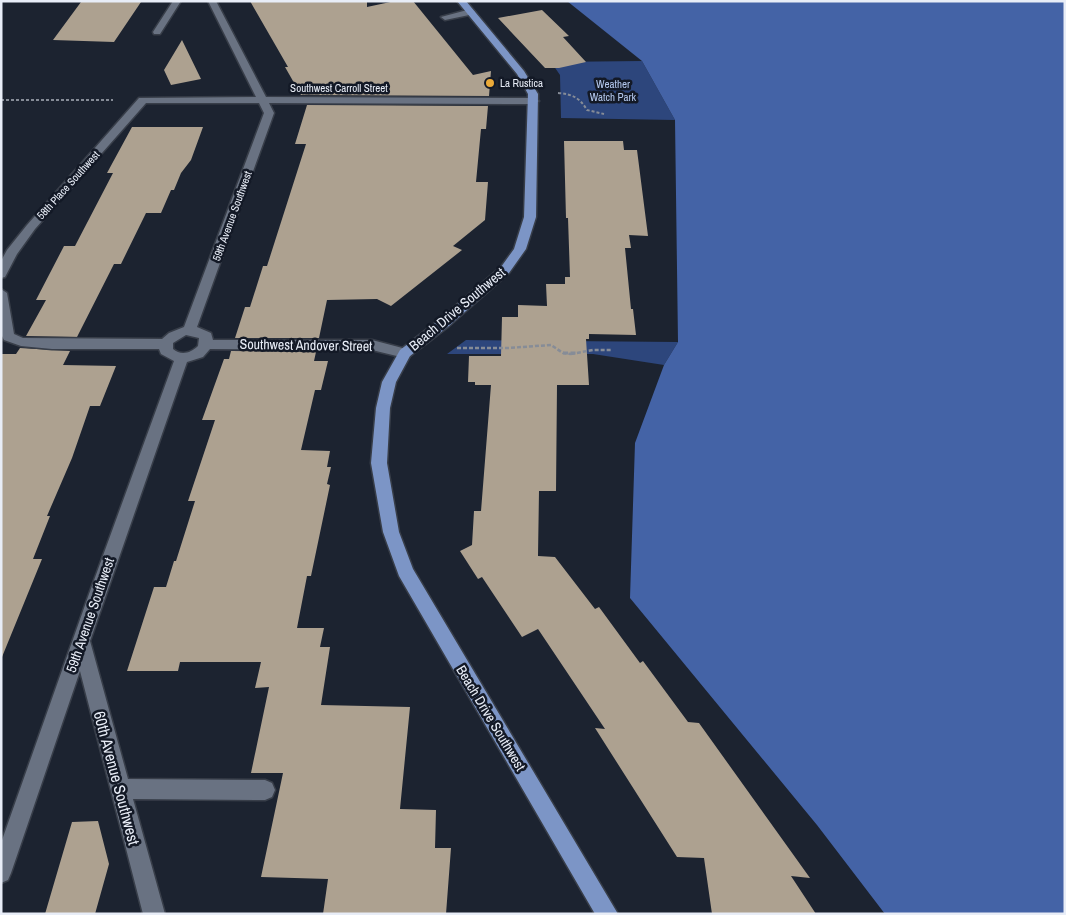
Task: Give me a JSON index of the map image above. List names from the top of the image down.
{
  "streets": {
    "main road": ["Beach Drive Southwest"],
    "street": [
      "Southwest Carroll Street",
      "58th Place Southwest",
      "59th Avenue Southwest",
      "Southwest Andover Street",
      "60th Avenue Southwest"
    ]
  },
  "crossings": [
    ["Southwest Carroll Street", "58th Place Southwest"],
    ["Southwest Carroll Street", "59th Avenue Southwest"],
    ["Southwest Carroll Street", "Beach Drive Southwest"],
    ["59th Avenue Southwest", "Southwest Andover Street"],
    ["59th Avenue Southwest", "60th Avenue Southwest"],
    ["Beach Drive Southwest", "Southwest Andover Street"]
  ],
  "parks": ["Weather Watch Park"],
  "places": ["La Rustica"]
}
